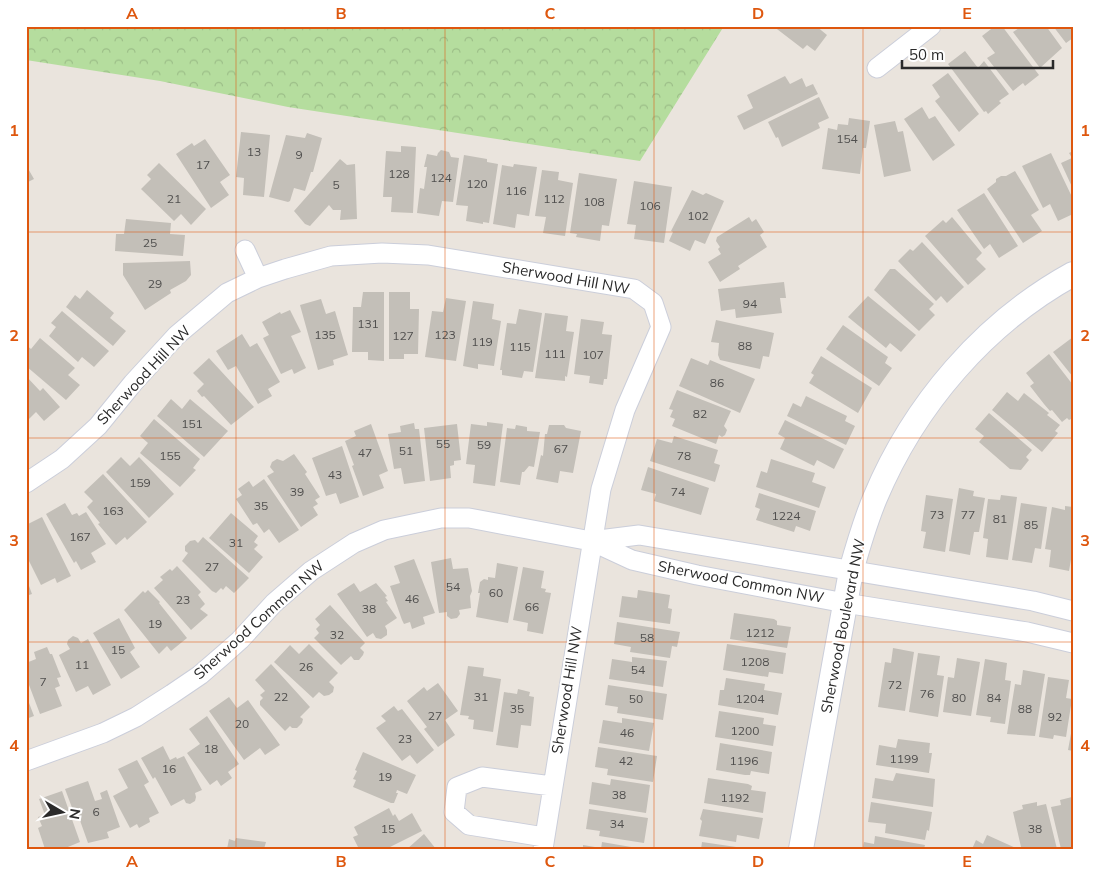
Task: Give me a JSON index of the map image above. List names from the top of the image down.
{
  "streets": {
    "street": ["Sherwood Hill NW", "Sherwood Common NW", "Sherwood Boulevard NW"]
  },
  "crossings": [
    ["Sherwood Hill NW", "Sherwood Common NW"],
    ["Sherwood Common NW", "Sherwood Boulevard NW"]
  ],
  "house_numbers": [
    "154",
    "13",
    "9",
    "17",
    "128",
    "124",
    "120",
    "5",
    "116",
    "21",
    "112",
    "108",
    "106",
    "102",
    "25",
    "29",
    "94",
    "131",
    "135",
    "123",
    "127",
    "119",
    "88",
    "115",
    "111",
    "107",
    "86",
    "82",
    "151",
    "55",
    "59",
    "67",
    "51",
    "47",
    "155",
    "78",
    "43",
    "159",
    "39",
    "74",
    "35",
    "163",
    "73",
    "77",
    "1224",
    "81",
    "85",
    "167",
    "31",
    "27",
    "54",
    "60",
    "46",
    "23",
    "66",
    "38",
    "19",
    "1212",
    "32",
    "58",
    "15",
    "1208",
    "11",
    "26",
    "54",
    "7",
    "72",
    "76",
    "22",
    "31",
    "80",
    "84",
    "50",
    "1204",
    "35",
    "88",
    "27",
    "92",
    "20",
    "1200",
    "46",
    "23",
    "18",
    "1199",
    "42",
    "1196",
    "16",
    "19",
    "38",
    "1192",
    "6",
    "34",
    "15",
    "38"
  ],
  "scale_bar": "50 m",
  "north": "right",
  "grid": {
    "columns": [
      "A",
      "B",
      "C",
      "D",
      "E"
    ],
    "rows": [
      "1",
      "2",
      "3",
      "4"
    ]
  }
}
